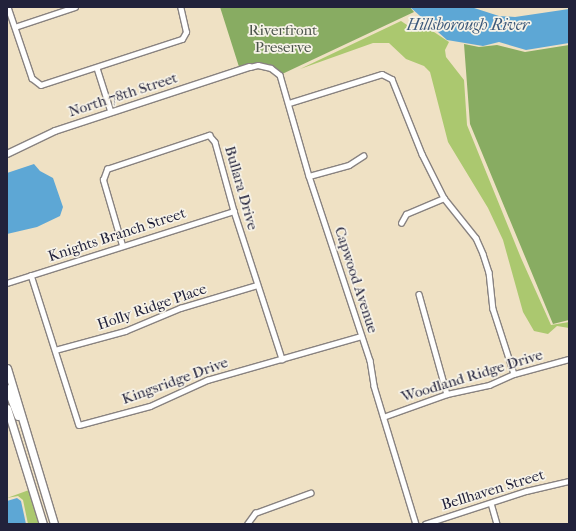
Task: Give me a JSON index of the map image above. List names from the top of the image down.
{
  "streets": {
    "street": [
      "North 78th Street",
      "Bullara Drive",
      "Knights Branch Street",
      "Capwood Avenue",
      "Holly Ridge Place",
      "Woodland Ridge Drive",
      "Kingsridge Drive",
      "Bellhaven Street"
    ]
  },
  "crossings": [
    ["North 78th Street", "Capwood Avenue"],
    ["Bullara Drive", "Knights Branch Street"],
    ["Bullara Drive", "Holly Ridge Place"],
    ["Bullara Drive", "Kingsridge Drive"],
    ["Knights Branch Street", "Kingsridge Drive"],
    ["Capwood Avenue", "Woodland Ridge Drive"],
    ["Capwood Avenue", "Kingsridge Drive"],
    ["Holly Ridge Place", "Kingsridge Drive"]
  ],
  "water": ["Hillsborough River"],
  "parks": ["Riverfront Preserve"]
}
